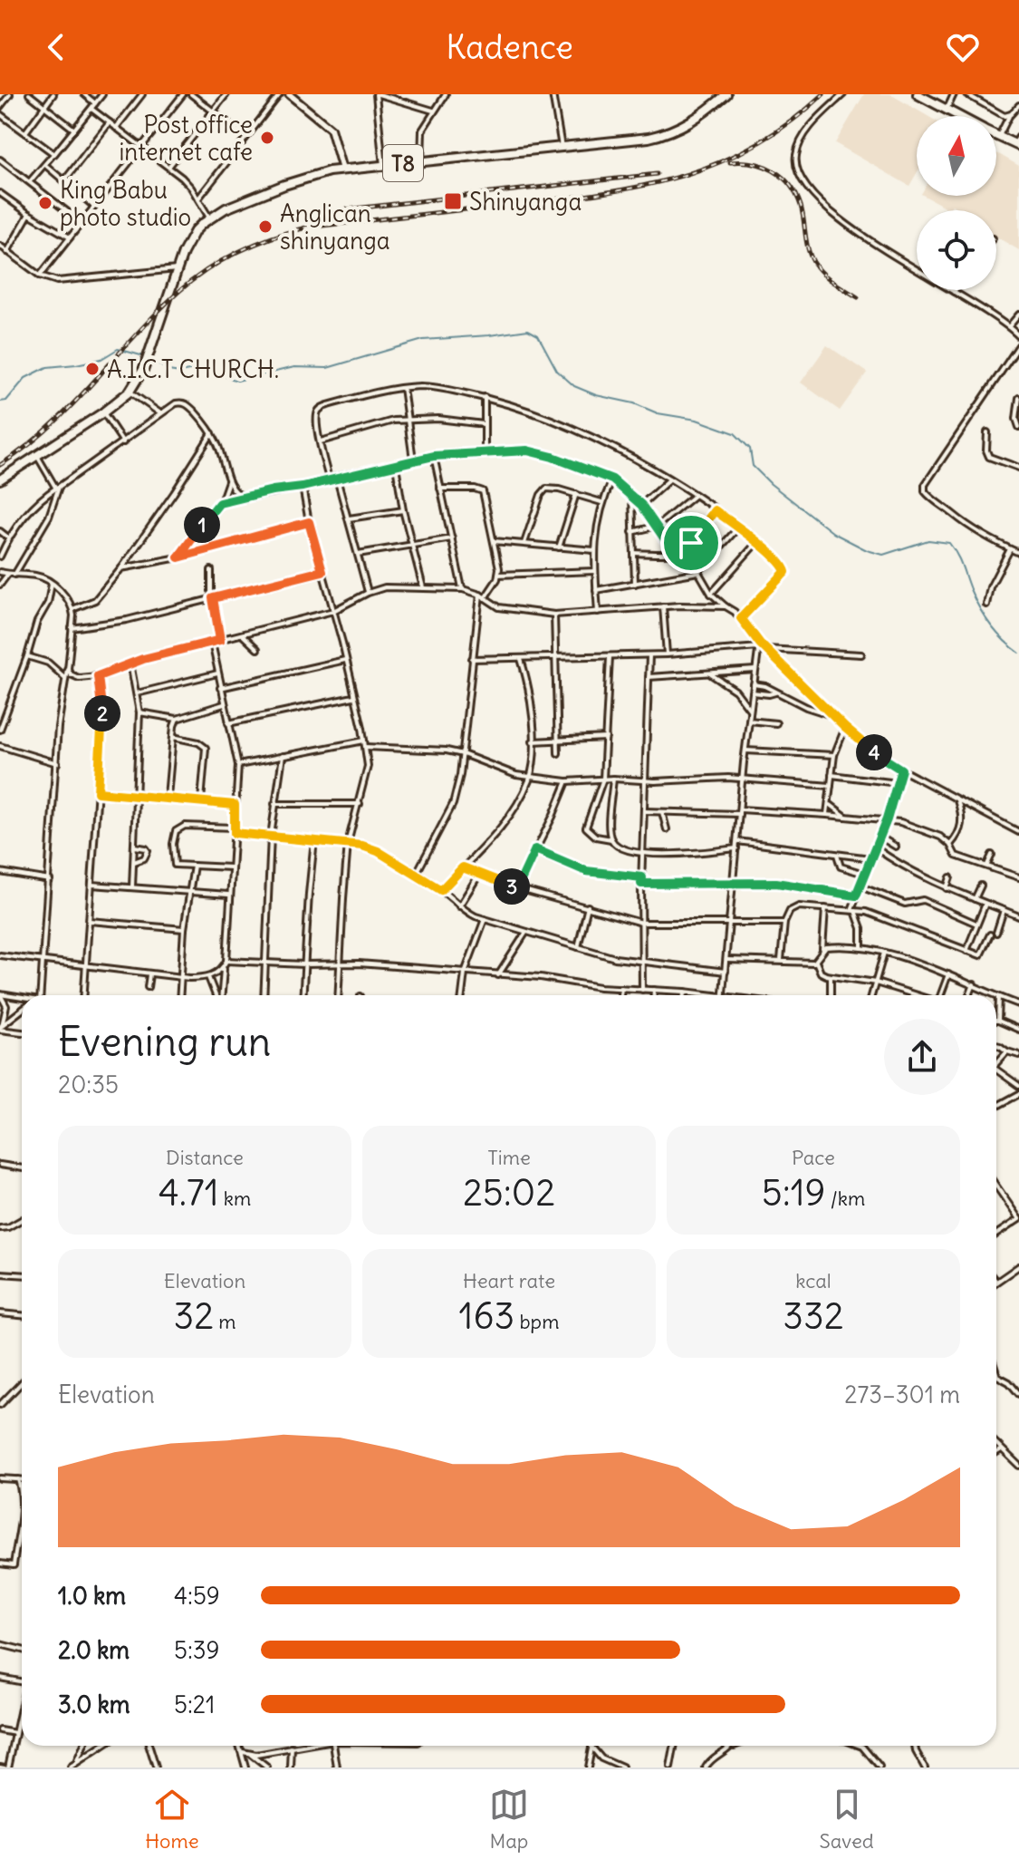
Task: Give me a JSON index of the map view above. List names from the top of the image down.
{
  "streets": {
    "highway": ["T8"]
  },
  "places": {
    "other": [
      "Post office internet cafe",
      "King Babu photo studio",
      "Anglican shinyanga",
      "A.I.C.T CHURCH."
    ],
    "transit": ["Shinyanga"]
  },
  "north": "top",
  "page": {
    "header": "Kadence",
    "pins": [
      "1",
      "2",
      "4",
      "3"
    ],
    "heading": ["Evening run", "20:35"],
    "stats": [
      ["Distance", "4.71 km"],
      ["Time", "25:02"],
      ["Pace", "5:19 /km"],
      ["Elevation", "32 m"],
      ["Heart rate", "163 bpm"],
      ["kcal", "332"]
    ],
    "chart": ["Elevation", "273–301 m"],
    "list": [
      {
        "name": "1.0 km",
        "note": "4:59"
      },
      {
        "name": "2.0 km",
        "note": "5:39"
      },
      {
        "name": "3.0 km",
        "note": "5:21"
      }
    ],
    "tabs": ["Home", "Map", "Saved"]
  }
}
